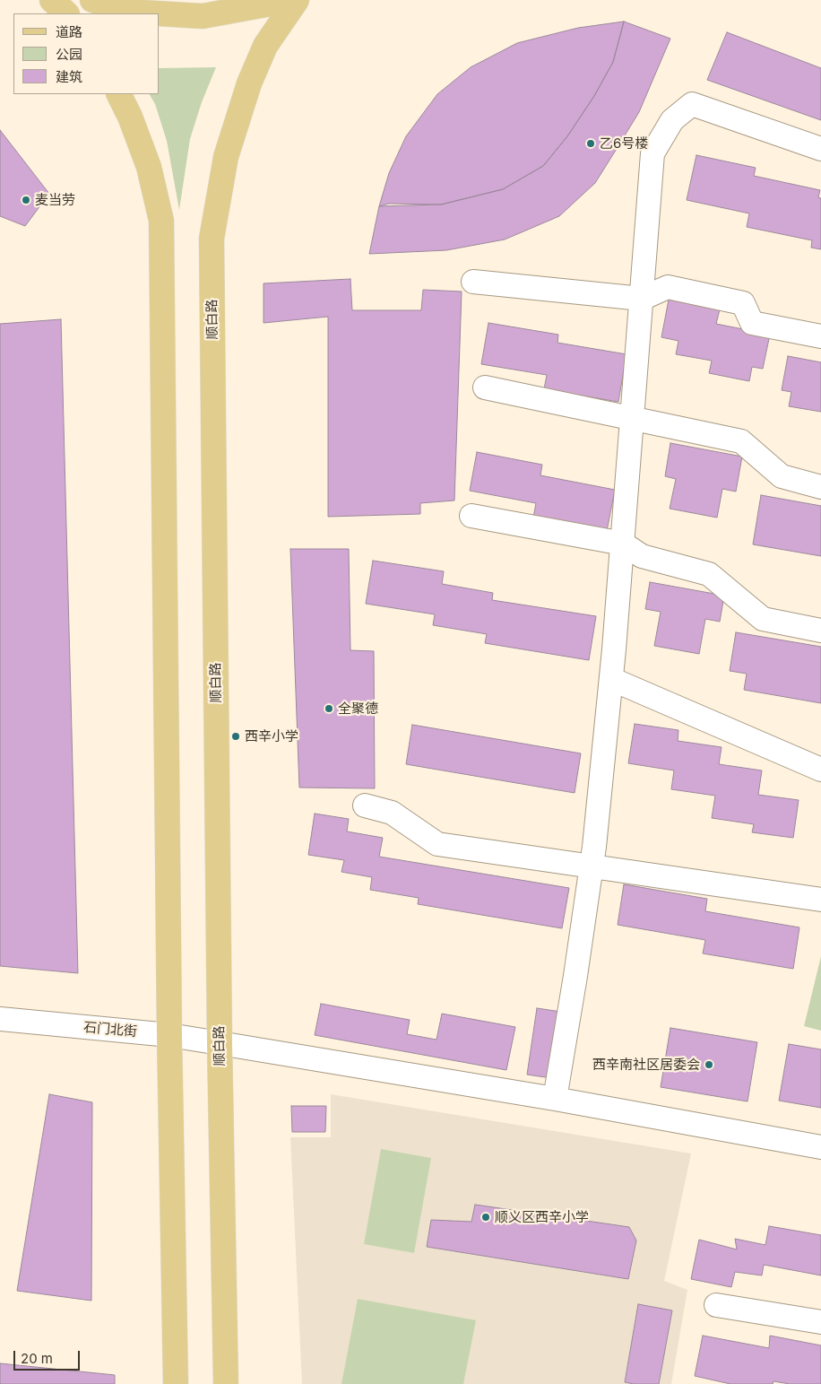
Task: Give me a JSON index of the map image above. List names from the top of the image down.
{
  "streets": {
    "main road": ["顺白路"],
    "street": ["石门北街"]
  },
  "crossings": [
    ["顺白路", "石门北街"]
  ],
  "places": [
    "乙6号楼",
    "麦当劳",
    "全聚德",
    "西辛小学",
    "西辛南社区居委会",
    "顺义区西辛小学"
  ],
  "legend": ["道路", "公园", "建筑"],
  "scale_bar": "20 m"
}
